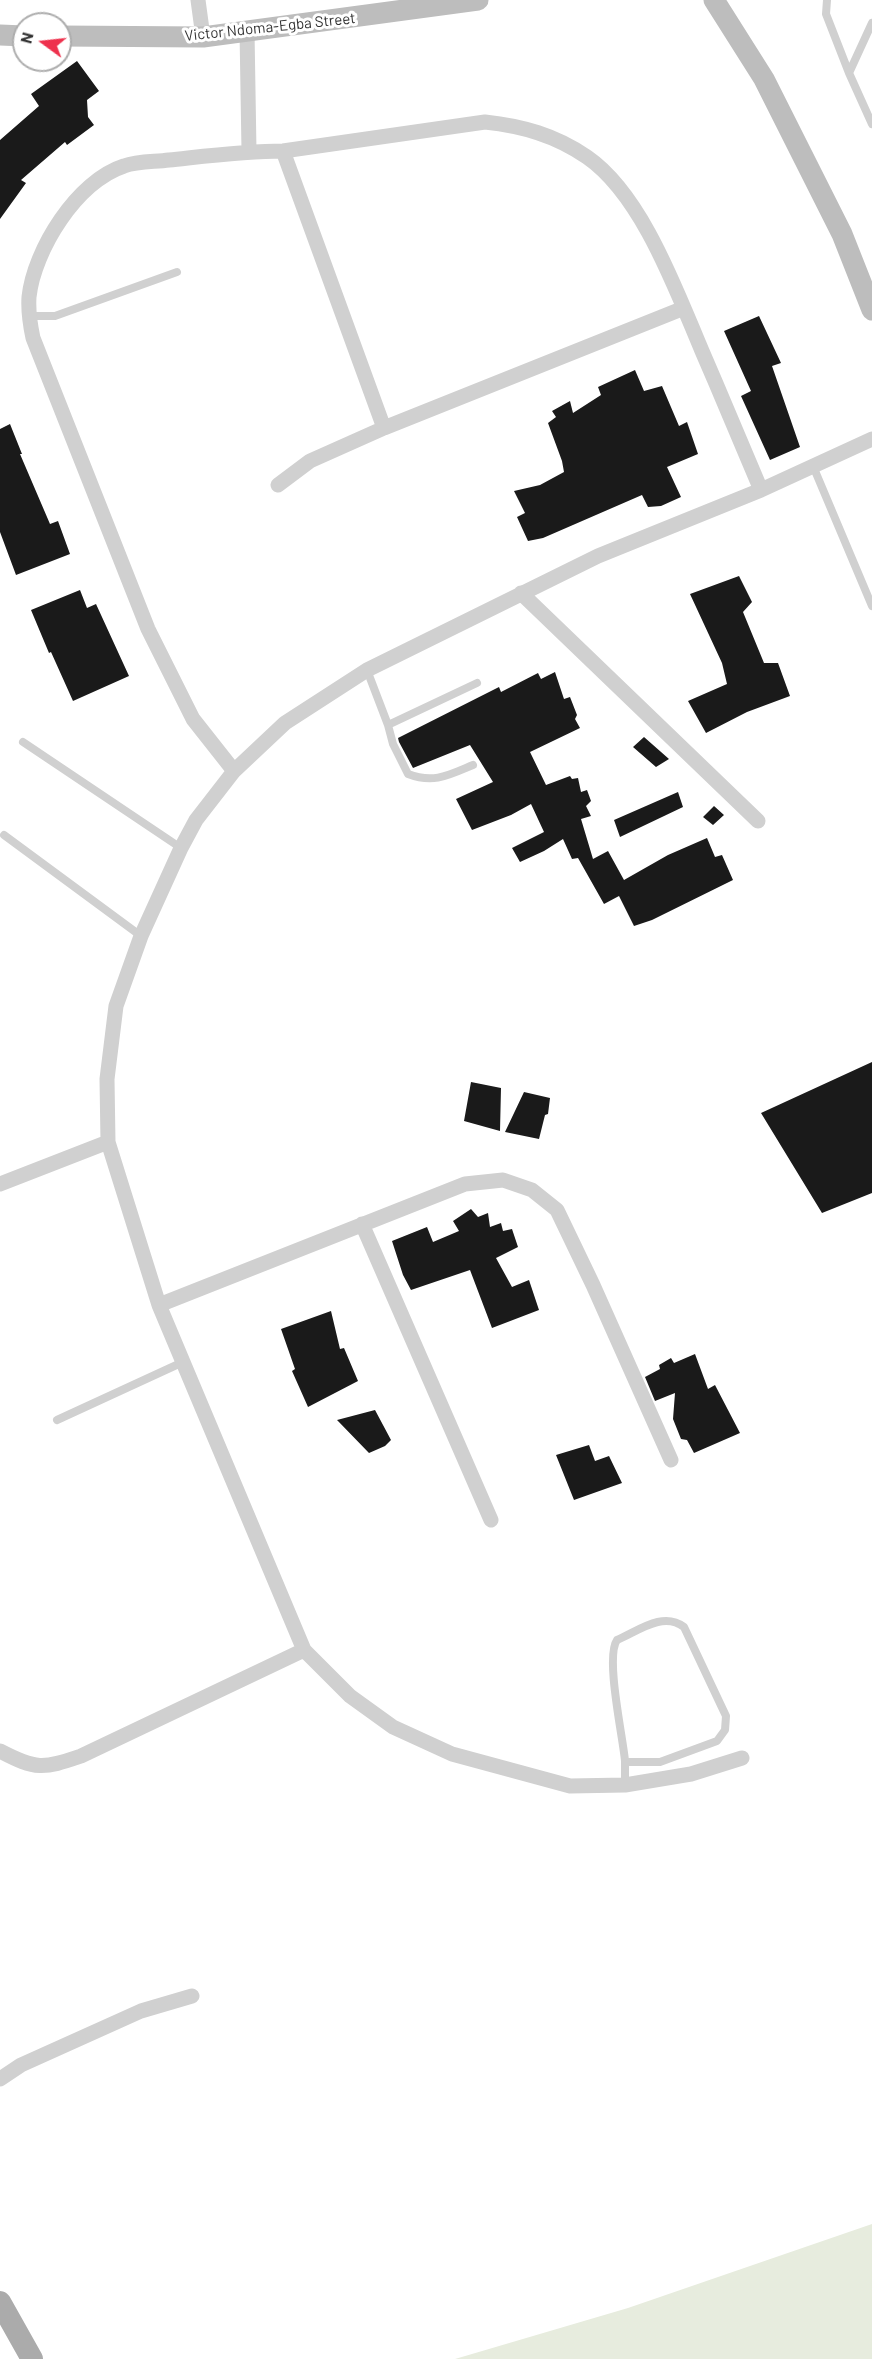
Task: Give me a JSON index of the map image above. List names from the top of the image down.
{
  "streets": {
    "street": ["Victor Ndoma-Egba Street"]
  },
  "north": "left"
}
